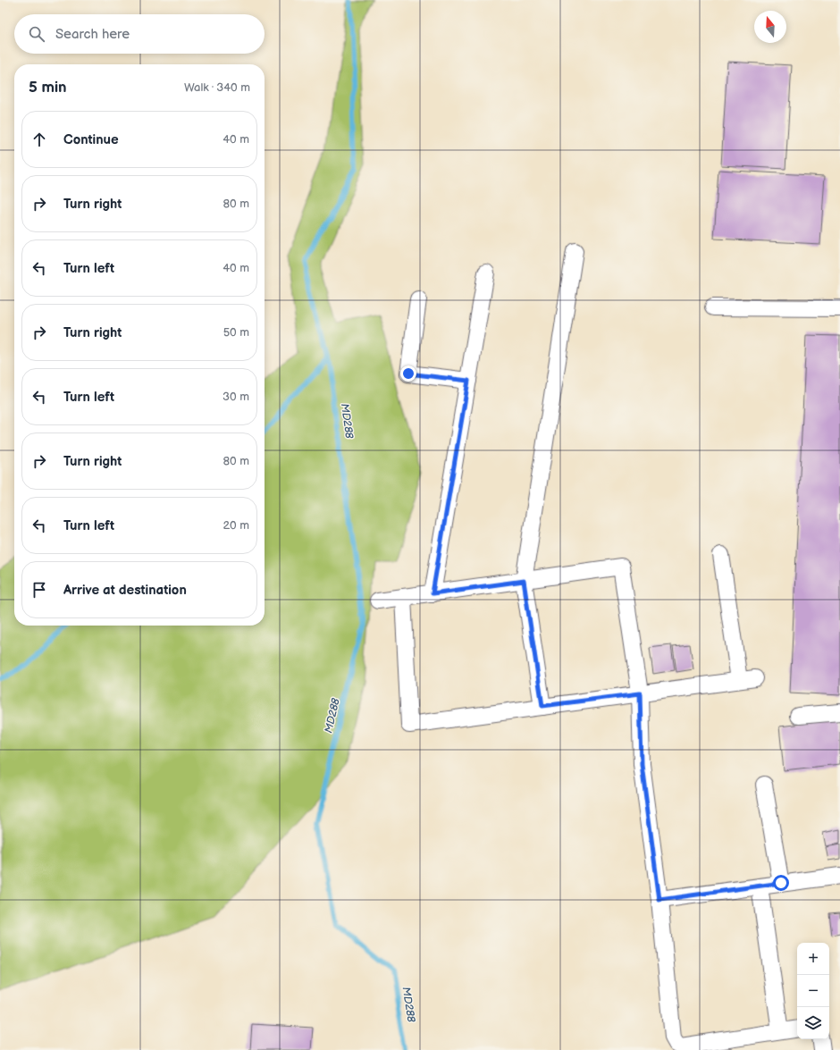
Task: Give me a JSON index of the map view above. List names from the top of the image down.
{
  "water": ["MD288"],
  "north": "top",
  "page": {
    "search": "Search here",
    "heading": ["5 min", "Walk · 340 m"],
    "list": [
      ["Continue", "40 m"],
      ["Turn right", "80 m"],
      ["Turn left", "40 m"],
      ["Turn right", "50 m"],
      ["Turn left", "30 m"],
      ["Turn right", "80 m"],
      ["Turn left", "20 m"],
      "Arrive at destination"
    ],
    "map_buttons": ["+", "−"]
  }
}
